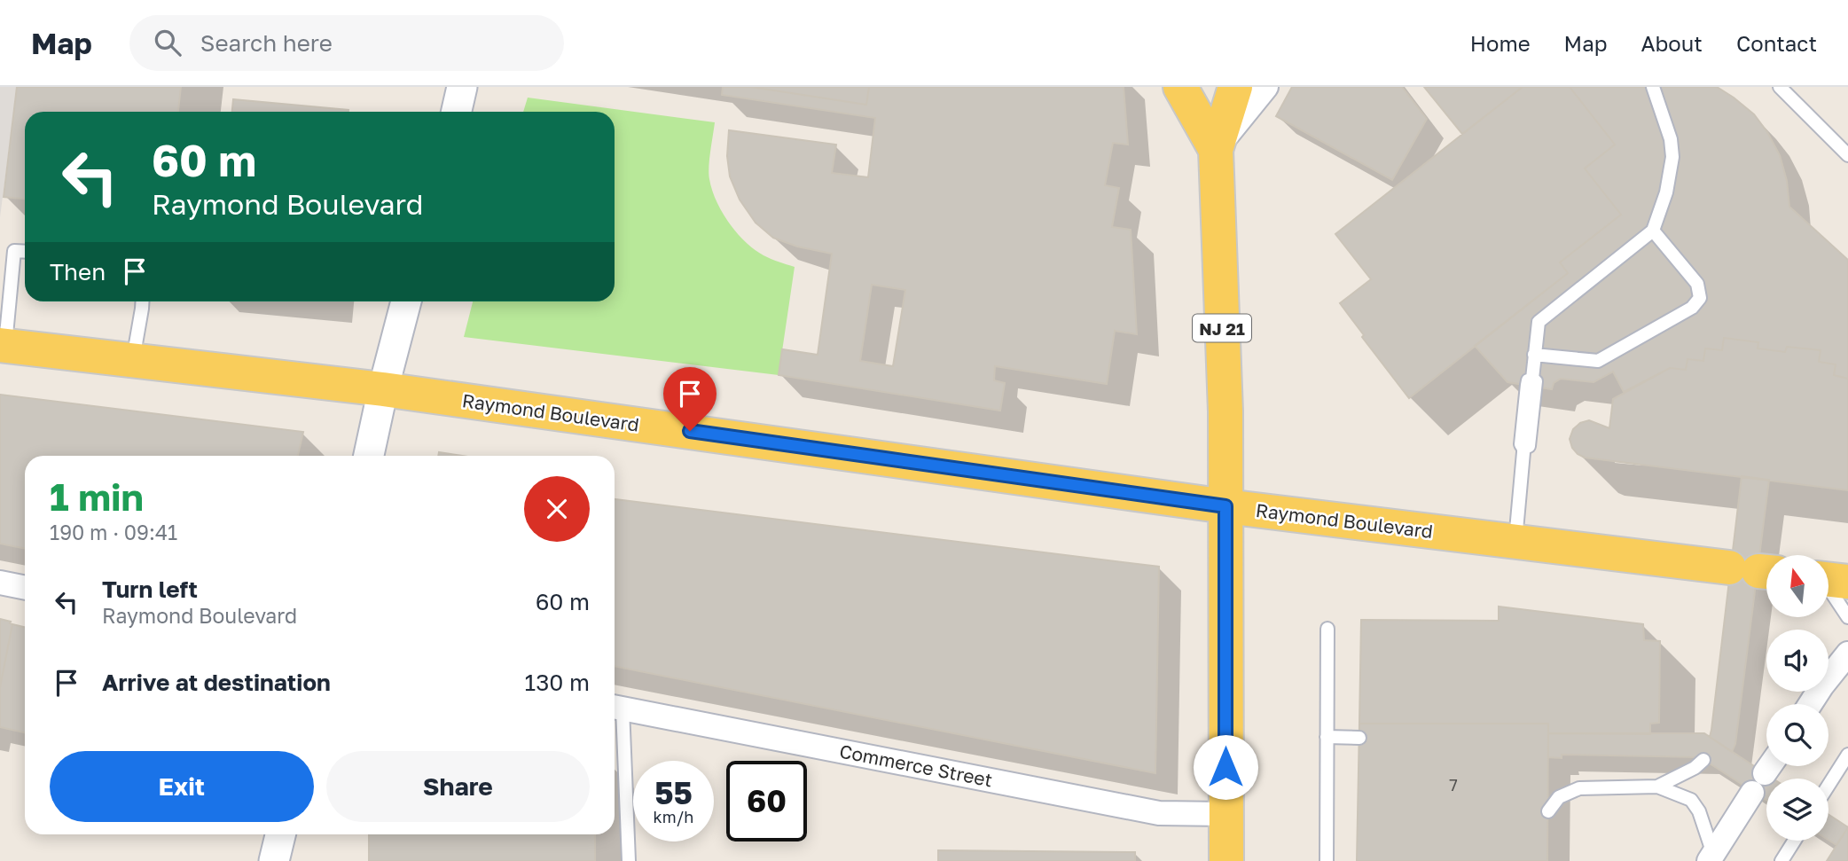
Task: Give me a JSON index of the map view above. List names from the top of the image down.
{
  "streets": {
    "main road": ["NJ 21", "Raymond Boulevard"],
    "street": ["Commerce Street"]
  },
  "crossings": [
    ["NJ 21", "Raymond Boulevard"],
    ["NJ 21", "Commerce Street"]
  ],
  "house_numbers": ["7"],
  "north": "top",
  "page": {
    "header": "Map",
    "search": "Search here",
    "nav": [
      "Home",
      "Map",
      "About",
      "Contact"
    ],
    "turn": ["60 m", "Raymond Boulevard"],
    "then": "Then",
    "heading": ["1 min", "190 m · 09:41"],
    "list": [
      {
        "name": "Turn left",
        "note": "Raymond Boulevard",
        "value": "60 m"
      },
      {
        "name": "Arrive at destination",
        "value": "130 m"
      }
    ],
    "buttons": ["Exit", "Share"],
    "speed": "55 km/h",
    "limit": "60"
  }
}
